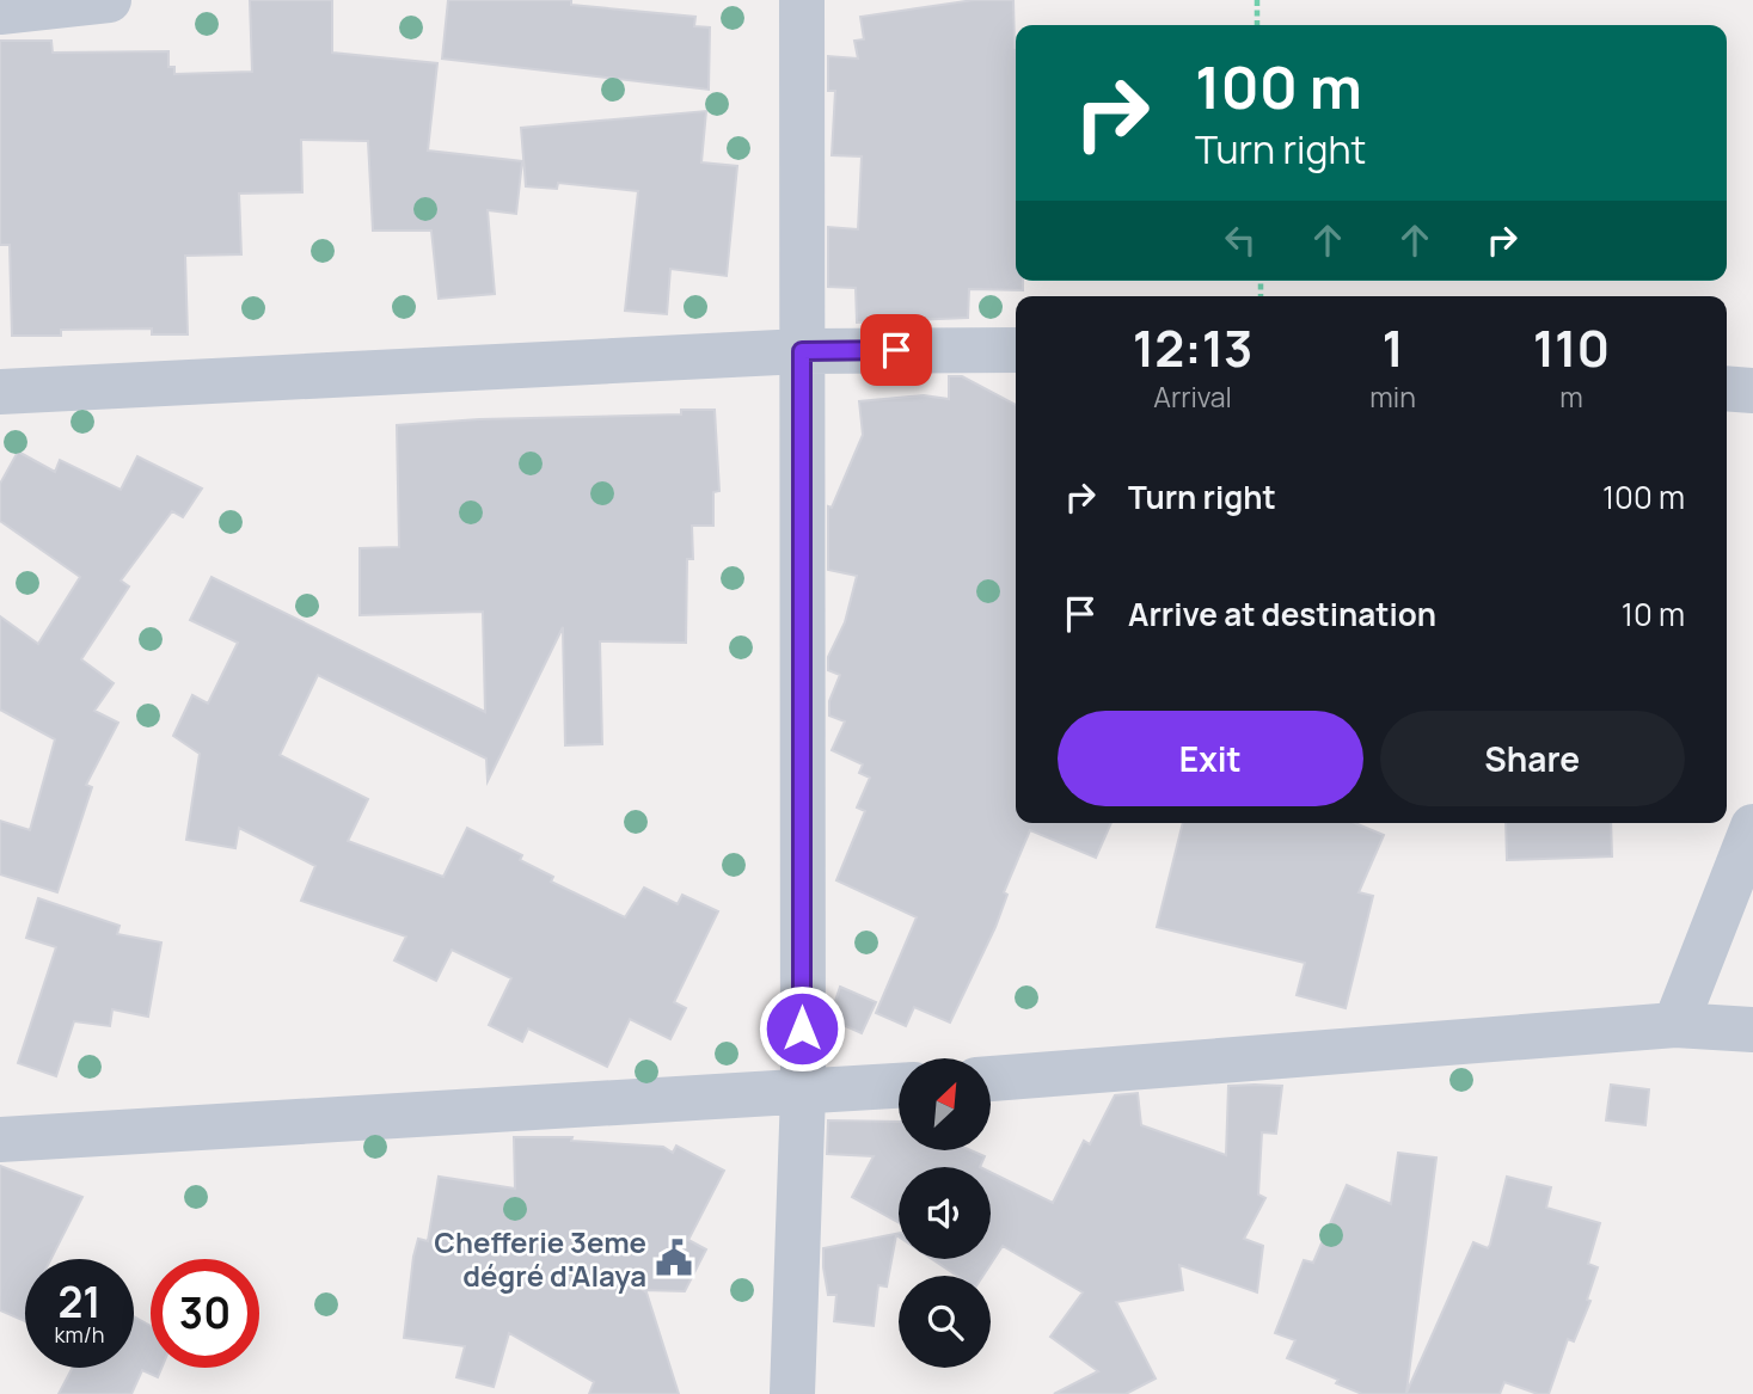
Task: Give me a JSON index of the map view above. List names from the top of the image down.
{
  "places": {
    "public building": ["Chefferie 3eme dégré d'Alaya"]
  },
  "north": "top right",
  "page": {
    "turn": ["100 m", "Turn right"],
    "eta": [
      "12:13",
      "Arrival",
      "1",
      "min",
      "110",
      "m"
    ],
    "list": [
      {
        "name": "Turn right",
        "value": "100 m"
      },
      {
        "name": "Arrive at destination",
        "value": "10 m"
      }
    ],
    "buttons": ["Exit", "Share"],
    "speed": "21 km/h",
    "limit": "30"
  }
}
